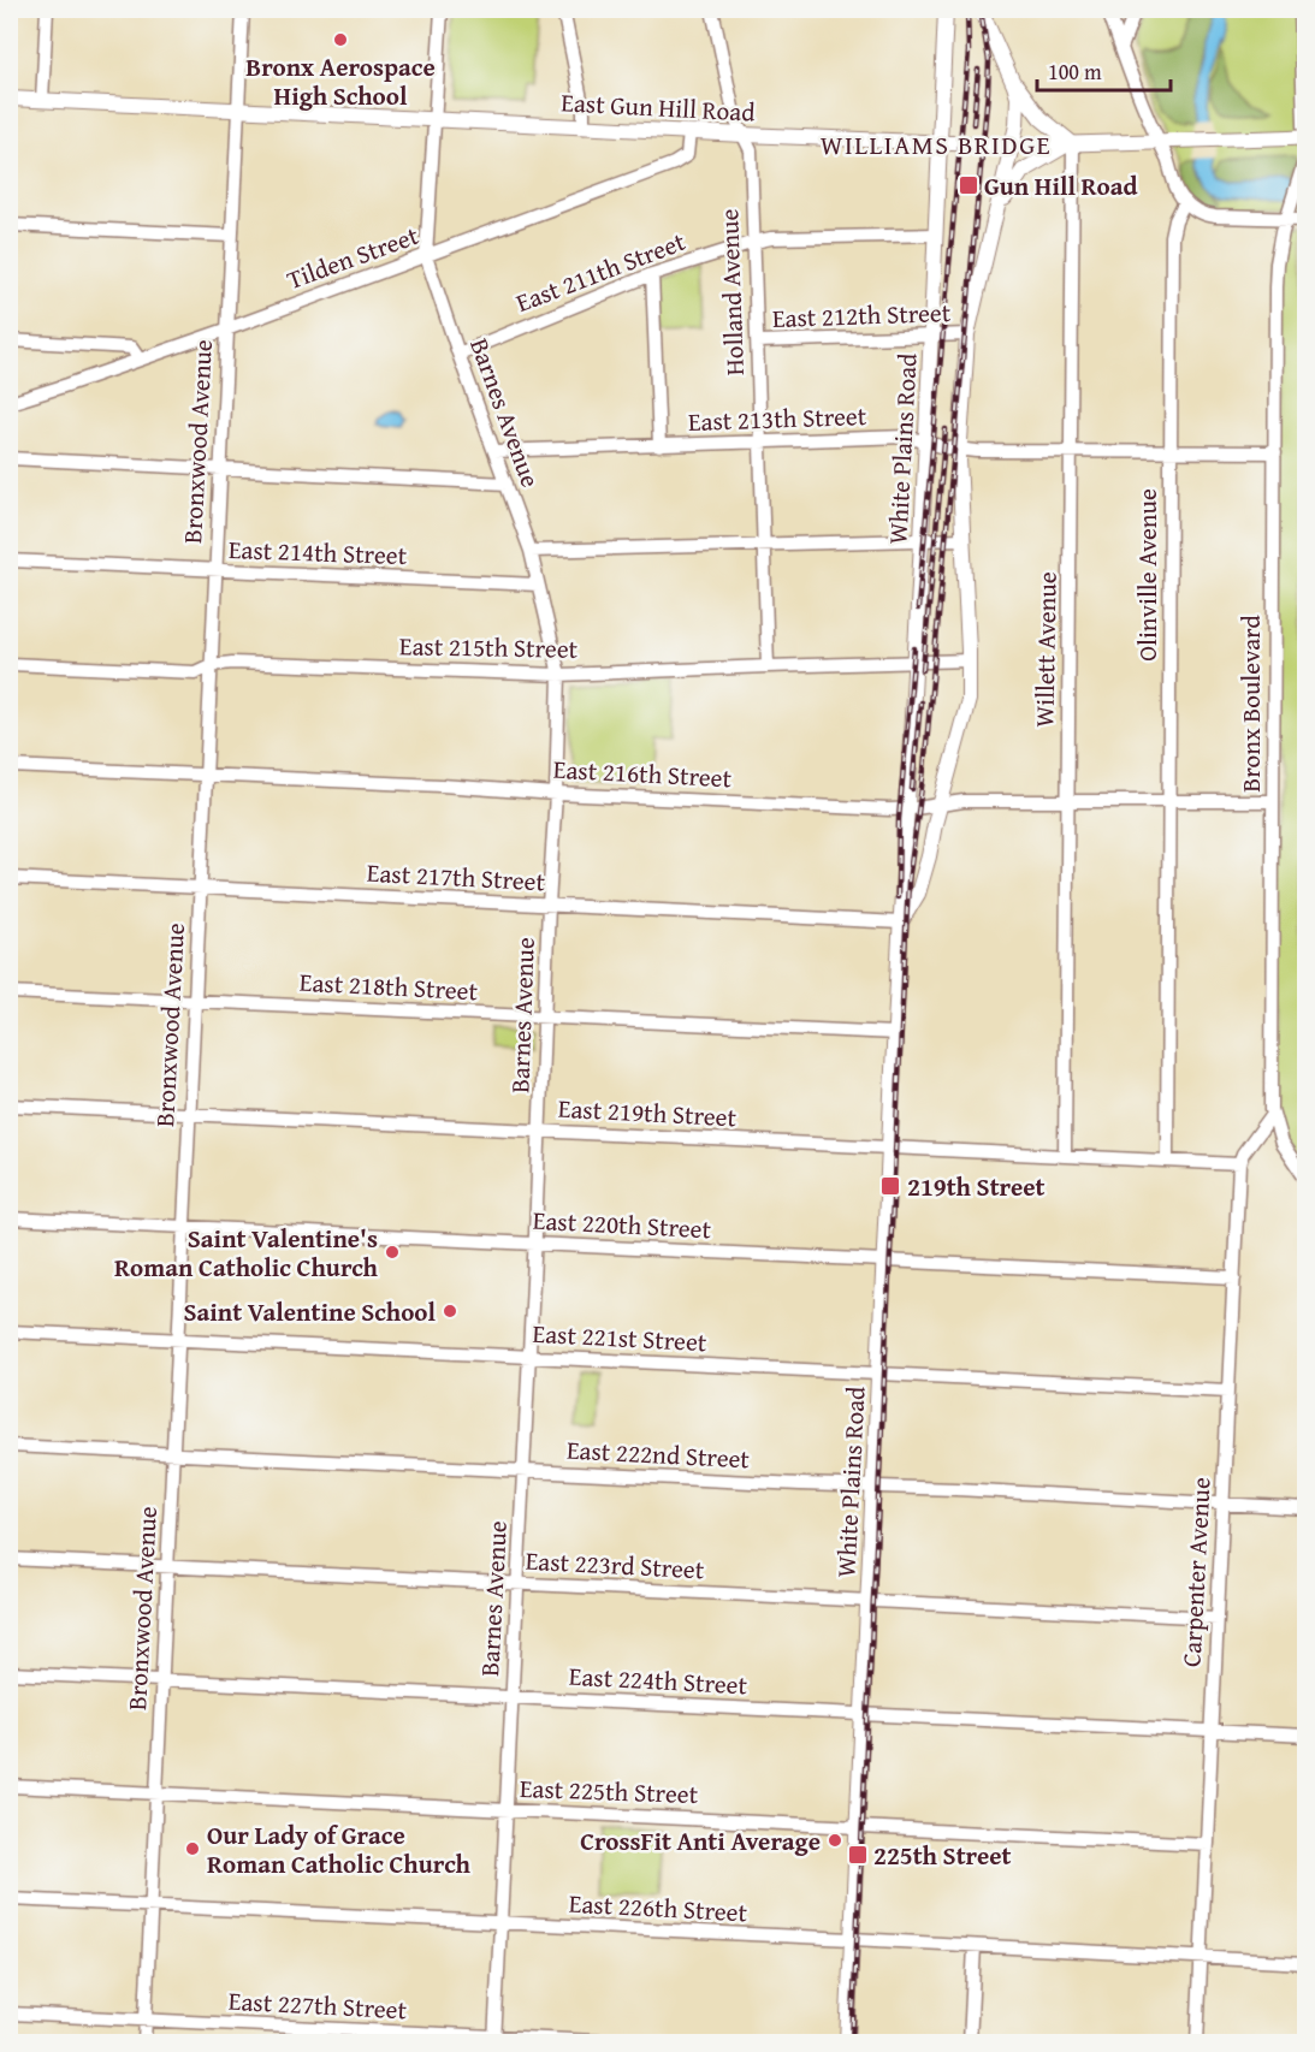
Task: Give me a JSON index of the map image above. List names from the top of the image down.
{
  "streets": {
    "main road": ["East Gun Hill Road", "White Plains Road"],
    "street": [
      "Tilden Street",
      "East 211th Street",
      "Holland Avenue",
      "East 212th Street",
      "Barnes Avenue",
      "East 213th Street",
      "Bronxwood Avenue",
      "East 214th Street",
      "Olinville Avenue",
      "East 215th Street",
      "Willett Avenue",
      "Bronx Boulevard",
      "East 216th Street",
      "East 217th Street",
      "East 218th Street",
      "East 219th Street",
      "East 220th Street",
      "East 221st Street",
      "East 222nd Street",
      "East 223rd Street",
      "Carpenter Avenue",
      "East 224th Street",
      "East 225th Street",
      "East 226th Street",
      "East 227th Street"
    ]
  },
  "crossings": [
    ["East Gun Hill Road", "Tilden Street"],
    ["East Gun Hill Road", "Holland Avenue"],
    ["East Gun Hill Road", "Barnes Avenue"],
    ["East Gun Hill Road", "Bronxwood Avenue"],
    ["East Gun Hill Road", "White Plains Road"],
    ["East Gun Hill Road", "Willett Avenue"],
    ["Tilden Street", "Barnes Avenue"],
    ["Tilden Street", "Bronxwood Avenue"],
    ["East 211th Street", "Holland Avenue"],
    ["East 211th Street", "Barnes Avenue"],
    ["East 211th Street", "White Plains Road"],
    ["Holland Avenue", "East 212th Street"],
    ["Holland Avenue", "East 213th Street"],
    ["Holland Avenue", "East 215th Street"],
    ["East 212th Street", "White Plains Road"],
    ["Barnes Avenue", "East 213th Street"],
    ["Barnes Avenue", "East 214th Street"],
    ["Barnes Avenue", "East 215th Street"],
    ["Barnes Avenue", "East 216th Street"],
    ["Barnes Avenue", "East 217th Street"],
    ["Barnes Avenue", "East 218th Street"],
    ["Barnes Avenue", "East 219th Street"],
    ["Barnes Avenue", "East 220th Street"],
    ["Barnes Avenue", "East 221st Street"],
    ["Barnes Avenue", "East 222nd Street"],
    ["Barnes Avenue", "East 223rd Street"],
    ["Barnes Avenue", "East 224th Street"],
    ["Barnes Avenue", "East 225th Street"],
    ["Barnes Avenue", "East 226th Street"],
    ["Barnes Avenue", "East 227th Street"],
    ["East 213th Street", "White Plains Road"],
    ["East 213th Street", "Olinville Avenue"],
    ["East 213th Street", "Willett Avenue"],
    ["East 213th Street", "Bronx Boulevard"],
    ["Bronxwood Avenue", "East 214th Street"],
    ["Bronxwood Avenue", "East 215th Street"],
    ["Bronxwood Avenue", "East 216th Street"],
    ["Bronxwood Avenue", "East 217th Street"],
    ["Bronxwood Avenue", "East 218th Street"],
    ["Bronxwood Avenue", "East 219th Street"],
    ["Bronxwood Avenue", "East 220th Street"],
    ["Bronxwood Avenue", "East 221st Street"],
    ["Bronxwood Avenue", "East 222nd Street"],
    ["Bronxwood Avenue", "East 223rd Street"],
    ["Bronxwood Avenue", "East 224th Street"],
    ["Bronxwood Avenue", "East 225th Street"],
    ["Bronxwood Avenue", "East 226th Street"],
    ["Bronxwood Avenue", "East 227th Street"],
    ["White Plains Road", "East 215th Street"],
    ["White Plains Road", "East 216th Street"],
    ["White Plains Road", "East 217th Street"],
    ["White Plains Road", "East 218th Street"],
    ["White Plains Road", "East 219th Street"],
    ["White Plains Road", "East 220th Street"],
    ["White Plains Road", "East 221st Street"],
    ["White Plains Road", "East 222nd Street"],
    ["White Plains Road", "East 223rd Street"],
    ["White Plains Road", "East 224th Street"],
    ["White Plains Road", "East 225th Street"],
    ["White Plains Road", "East 226th Street"],
    ["Olinville Avenue", "East 216th Street"],
    ["Olinville Avenue", "East 219th Street"],
    ["Willett Avenue", "East 216th Street"],
    ["Willett Avenue", "East 219th Street"],
    ["Bronx Boulevard", "East 216th Street"],
    ["East 219th Street", "Carpenter Avenue"],
    ["East 220th Street", "Carpenter Avenue"],
    ["East 221st Street", "Carpenter Avenue"],
    ["East 222nd Street", "Carpenter Avenue"],
    ["East 223rd Street", "Carpenter Avenue"],
    ["Carpenter Avenue", "East 224th Street"],
    ["Carpenter Avenue", "East 225th Street"],
    ["Carpenter Avenue", "East 226th Street"]
  ],
  "districts": ["WILLIAMS BRIDGE"],
  "places": {
    "other": [
      "Bronx Aerospace High School",
      "Saint Valentine's Roman Catholic Church",
      "Saint Valentine School",
      "CrossFit Anti Average",
      "Our Lady of Grace Roman Catholic Church"
    ],
    "transit": ["Gun Hill Road", "219th Street", "225th Street"]
  },
  "scale_bar": "100 m"
}
